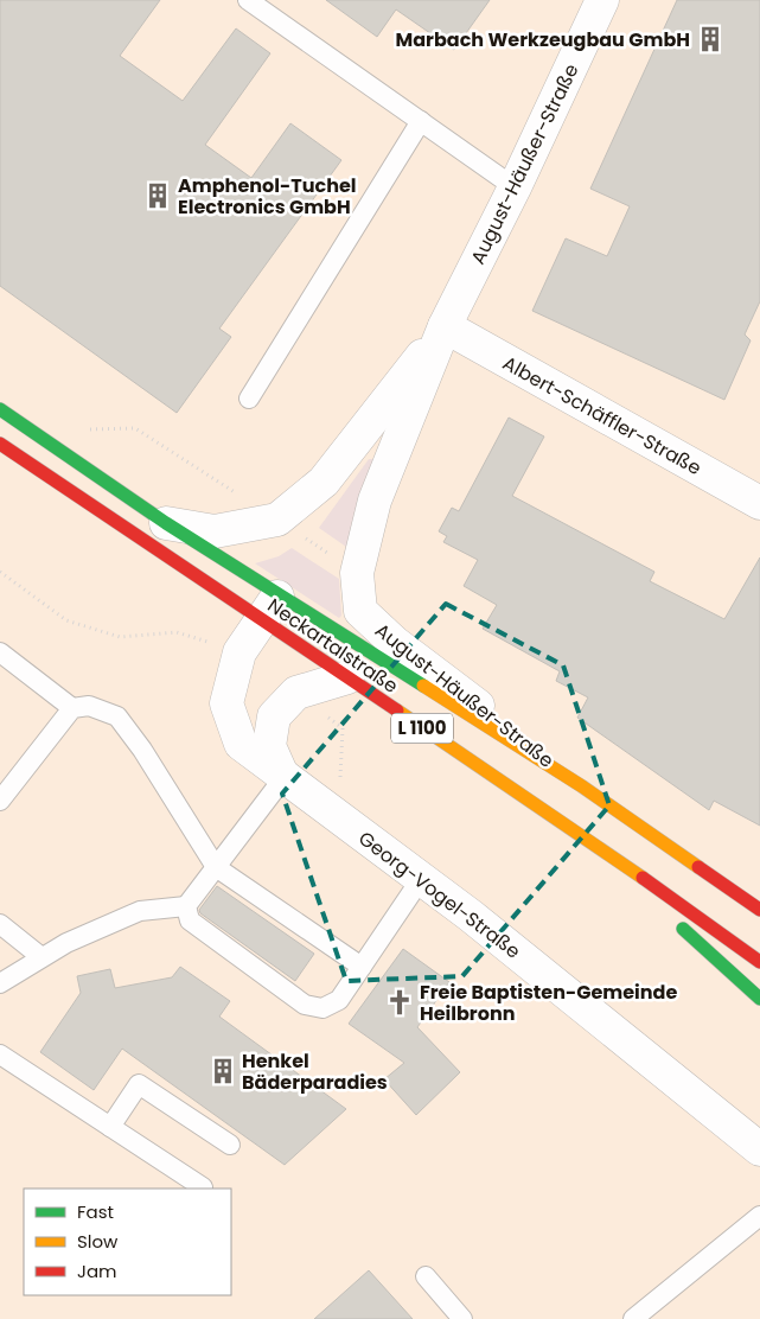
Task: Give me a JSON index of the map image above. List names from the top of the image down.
{
  "streets": {
    "main road": ["Neckartalstraße", "L 1100"],
    "street": ["August-Häußer-Straße", "Albert-Schäffler-Straße", "Georg-Vogel-Straße"]
  },
  "crossings": [
    ["August-Häußer-Straße", "Albert-Schäffler-Straße"],
    ["August-Häußer-Straße", "Neckartalstraße"],
    ["Neckartalstraße", "Georg-Vogel-Straße"]
  ],
  "places": {
    "building": ["Marbach Werkzeugbau GmbH", "Amphenol-Tuchel Electronics GmbH", "Henkel Bäderparadies"],
    "church": ["Freie Baptisten-Gemeinde Heilbronn"]
  },
  "legend": ["Fast", "Slow", "Jam"]
}
